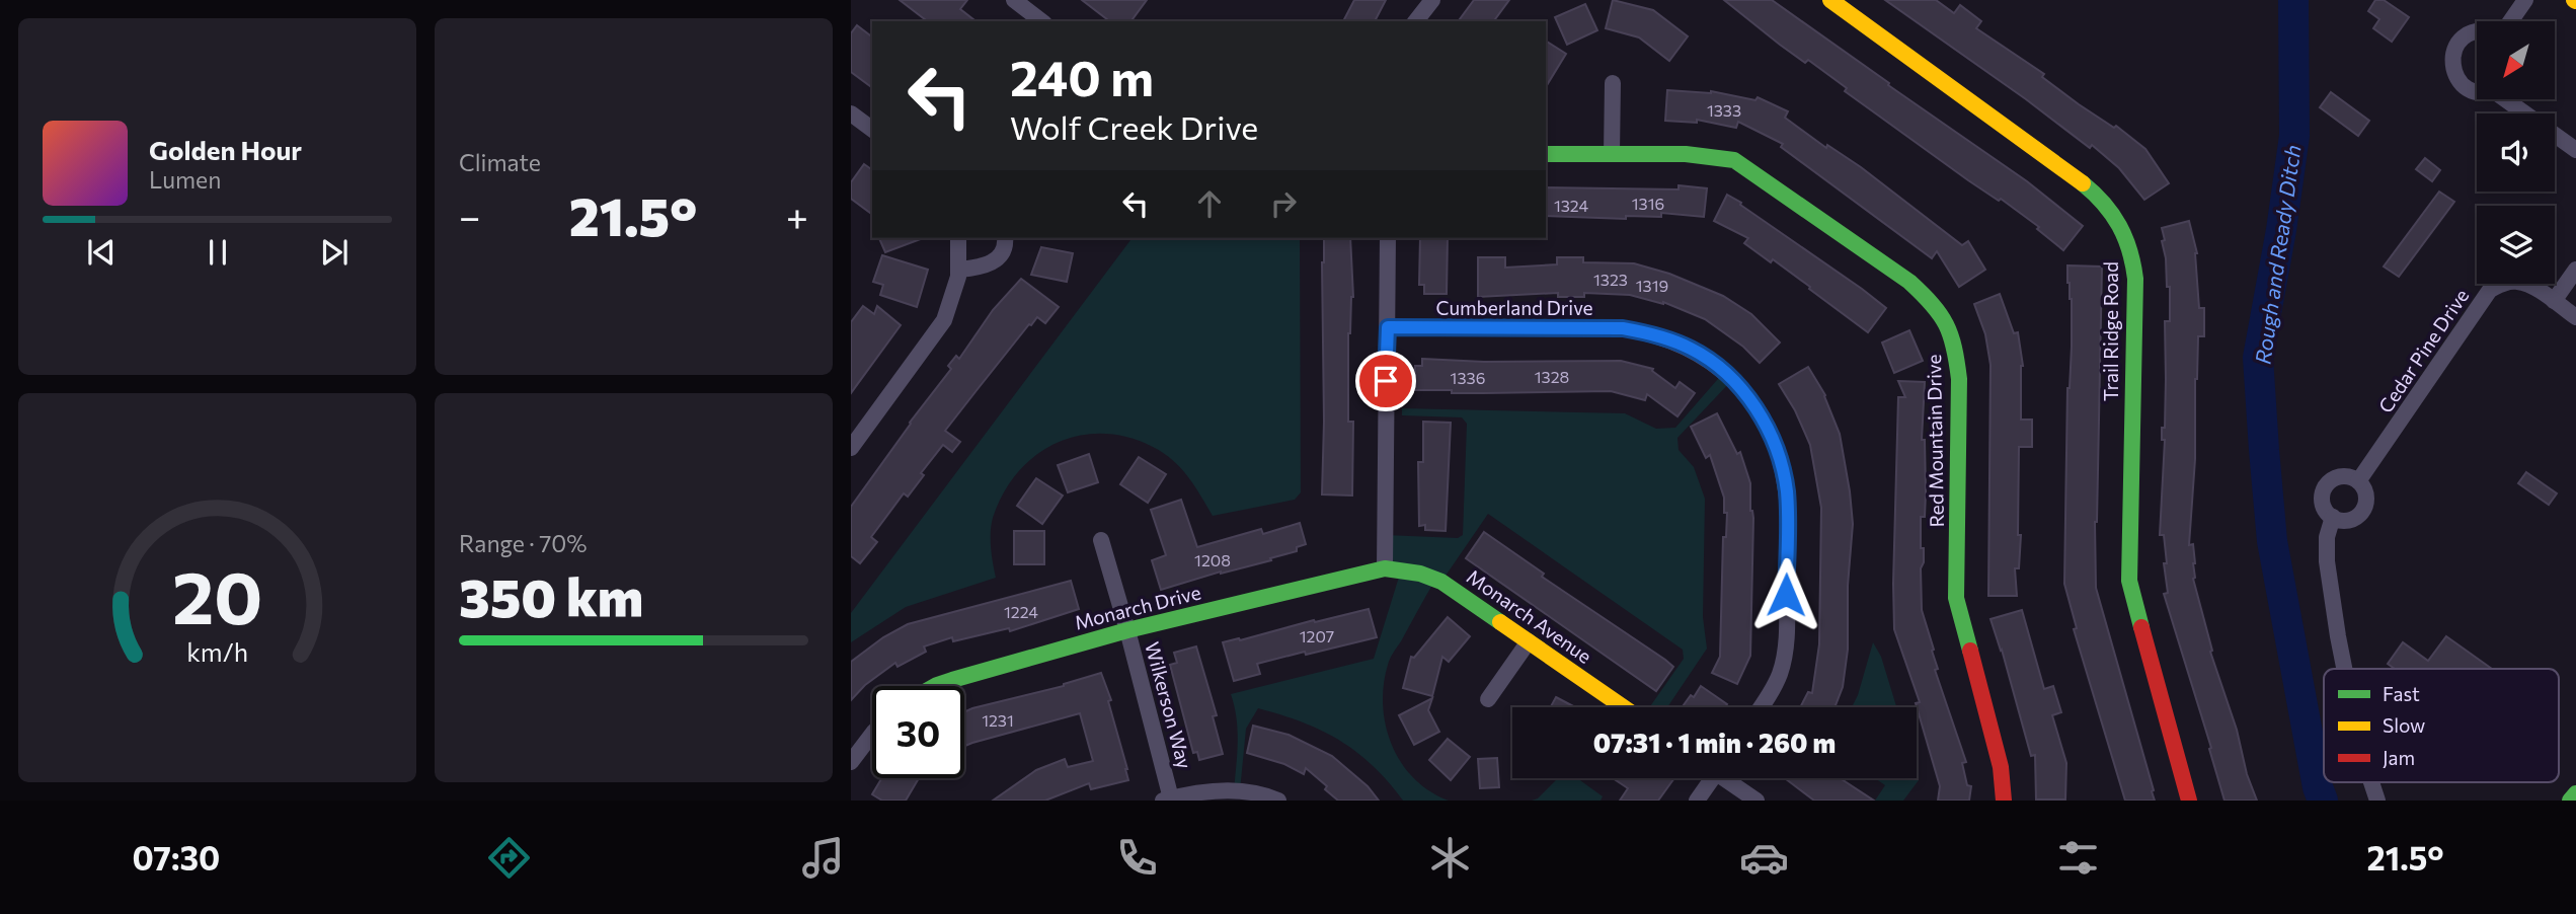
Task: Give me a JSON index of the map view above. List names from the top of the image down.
{
  "streets": {
    "street": [
      "Cumberland Drive",
      "Trail Ridge Road",
      "Cedar Pine Drive",
      "Red Mountain Drive",
      "Monarch Drive",
      "Monarch Avenue",
      "Wilkerson Way"
    ]
  },
  "crossings": [
    ["Monarch Drive", "Monarch Avenue"],
    ["Monarch Drive", "Wilkerson Way"]
  ],
  "water": ["Rough and Ready Ditch"],
  "house_numbers": [
    "1333",
    "1316",
    "1324",
    "1323",
    "1319",
    "1328",
    "1336",
    "1208",
    "1224",
    "1207",
    "1231"
  ],
  "legend": ["Fast", "Slow", "Jam"],
  "north": "bottom left",
  "page": {
    "tile": [
      "Climate",
      ["Range · 70%", "350 km"]
    ],
    "turn": ["240 m", "Wolf Creek Drive"],
    "song": ["Golden Hour", "Lumen"],
    "heat": ["−", "21.5°", "+"],
    "limit": "30",
    "trip": "07:31 · 1 min · 260 m",
    "tabs": ["07:30", "21.5°"],
    "gauge": ["20", "km/h"]
  }
}
